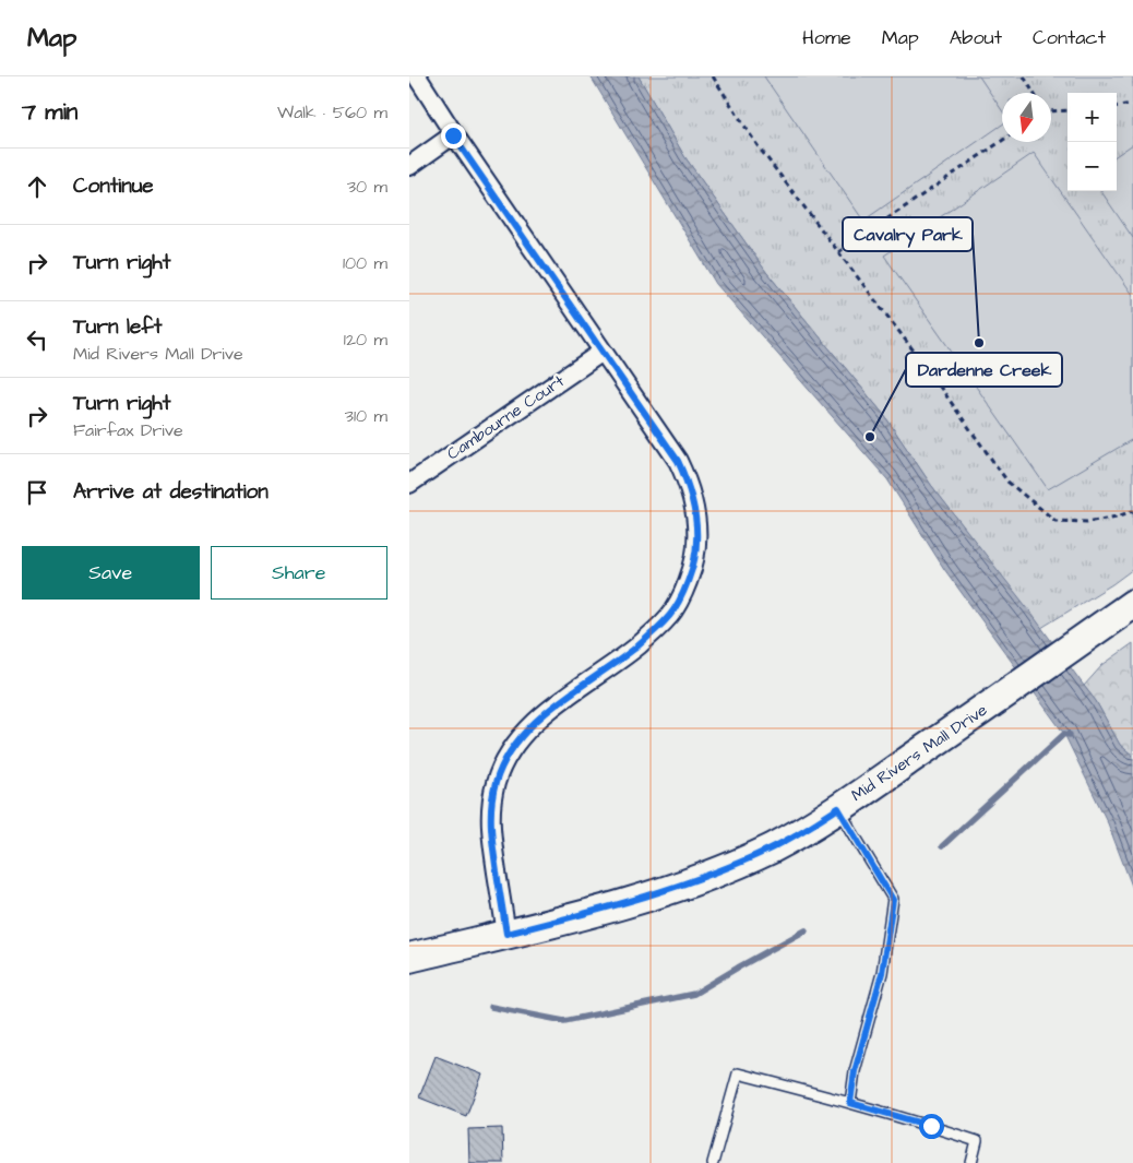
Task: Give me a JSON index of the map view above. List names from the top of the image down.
{
  "streets": {
    "main road": ["Mid Rivers Mall Drive"],
    "street": ["Cambourne Court"]
  },
  "places": ["Cavalry Park", "Dardenne Creek"],
  "north": "bottom",
  "page": {
    "header": "Map",
    "nav": [
      "Home",
      "Map",
      "About",
      "Contact"
    ],
    "heading": ["7 min", "Walk · 560 m"],
    "map_buttons": ["+", "−"],
    "list": [
      ["Continue", "30 m"],
      ["Turn right", "100 m"],
      ["Turn left", "Mid Rivers Mall Drive", "120 m"],
      ["Turn right", "Fairfax Drive", "310 m"],
      "Arrive at destination"
    ],
    "buttons": ["Save", "Share"]
  }
}
